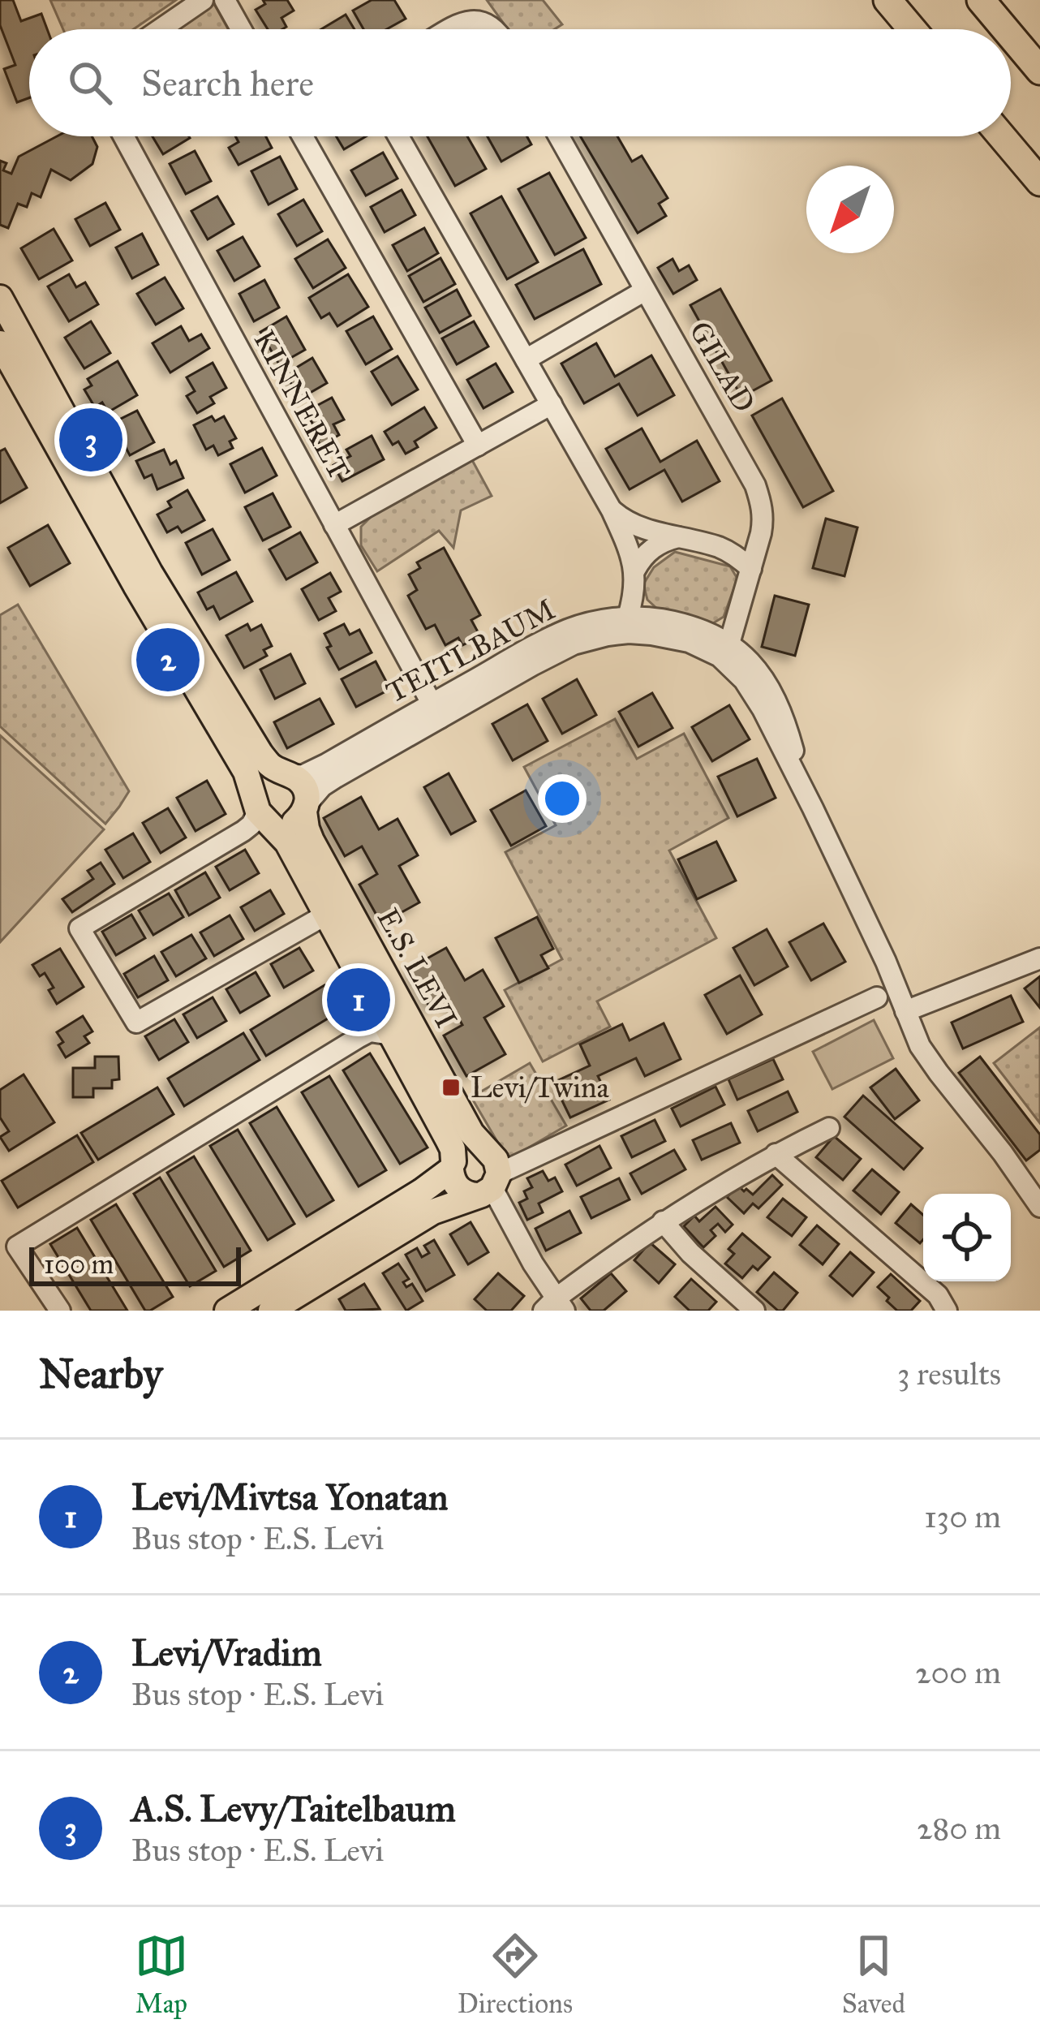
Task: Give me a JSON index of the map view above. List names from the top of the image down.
{
  "streets": {
    "main road": ["E.S. LEVI"],
    "street": ["GILAD", "KINNERET", "TEITLBAUM"]
  },
  "crossings": [
    ["KINNERET", "TEITLBAUM"],
    ["TEITLBAUM", "E.S. LEVI"]
  ],
  "places": {
    "transit": ["Levi/Twina"]
  },
  "scale_bar": "100 m",
  "north": "bottom left",
  "page": {
    "search": "Search here",
    "pins": ["3", "2", "1"],
    "scale": "100 m",
    "heading": ["Nearby", "3 results"],
    "list": [
      {
        "mark": "1",
        "name": "Levi/Mivtsa Yonatan",
        "note": "Bus stop · E.S. Levi",
        "value": "130 m"
      },
      {
        "mark": "2",
        "name": "Levi/Vradim",
        "note": "Bus stop · E.S. Levi",
        "value": "200 m"
      },
      {
        "mark": "3",
        "name": "A.S. Levy/Taitelbaum",
        "note": "Bus stop · E.S. Levi",
        "value": "280 m"
      }
    ],
    "nav": ["Map", "Directions", "Saved"]
  }
}
